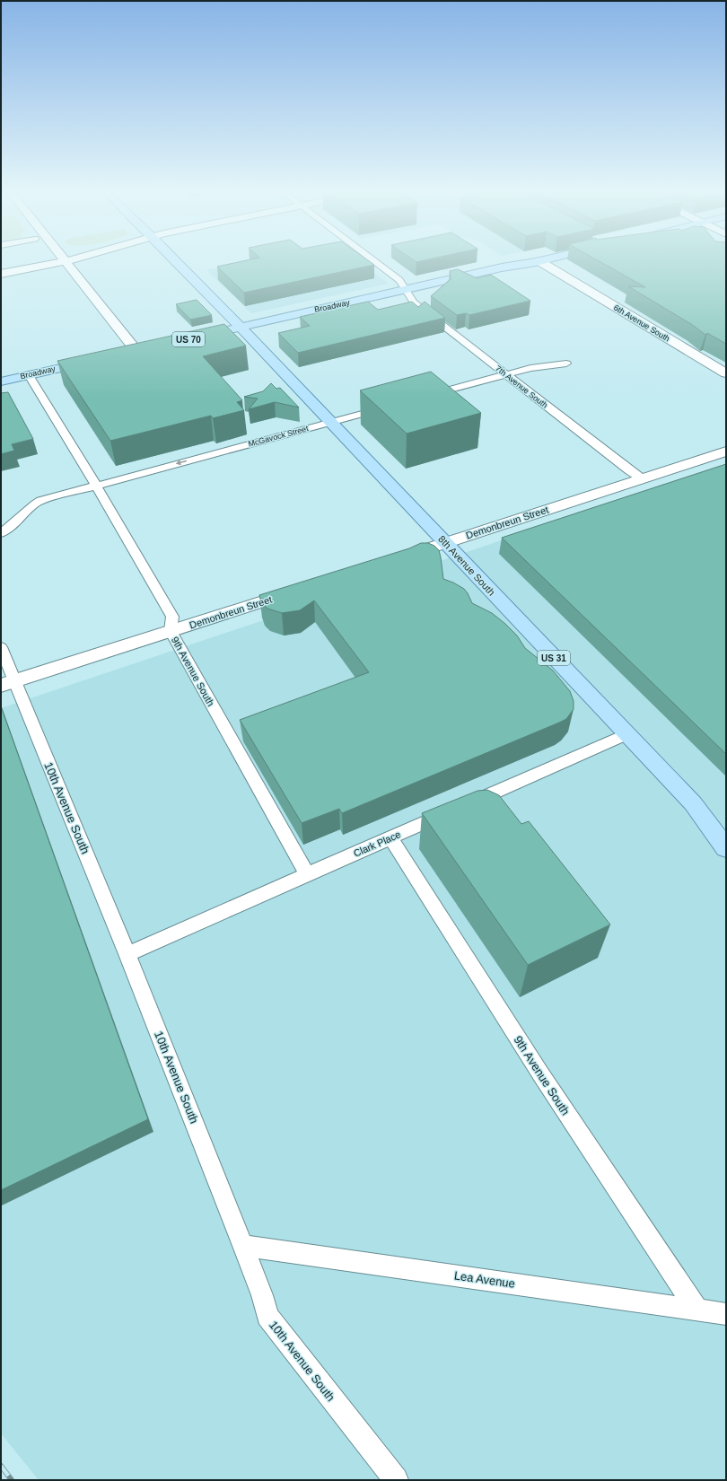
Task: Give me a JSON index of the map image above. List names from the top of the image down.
{
  "streets": {
    "main road": [
      "Broadway",
      "US 70",
      "8th Avenue South",
      "US 31"
    ],
    "street": [
      "6th Avenue South",
      "7th Avenue South",
      "McGavock Street",
      "Demonbreun Street",
      "9th Avenue South",
      "10th Avenue South",
      "Clark Place",
      "Lea Avenue"
    ]
  },
  "crossings": [
    ["Broadway", "6th Avenue South"],
    ["Broadway", "7th Avenue South"],
    ["Broadway", "8th Avenue South"],
    ["Broadway", "US 31"],
    ["Broadway", "9th Avenue South"],
    ["7th Avenue South", "Demonbreun Street"],
    ["McGavock Street", "8th Avenue South"],
    ["McGavock Street", "9th Avenue South"],
    ["Demonbreun Street", "8th Avenue South"],
    ["Demonbreun Street", "9th Avenue South"],
    ["Demonbreun Street", "10th Avenue South"],
    ["8th Avenue South", "US 31"],
    ["8th Avenue South", "Clark Place"],
    ["9th Avenue South", "Clark Place"],
    ["9th Avenue South", "Lea Avenue"],
    ["10th Avenue South", "Clark Place"],
    ["10th Avenue South", "Lea Avenue"]
  ],
  "one_way": ["McGavock Street"]
}
